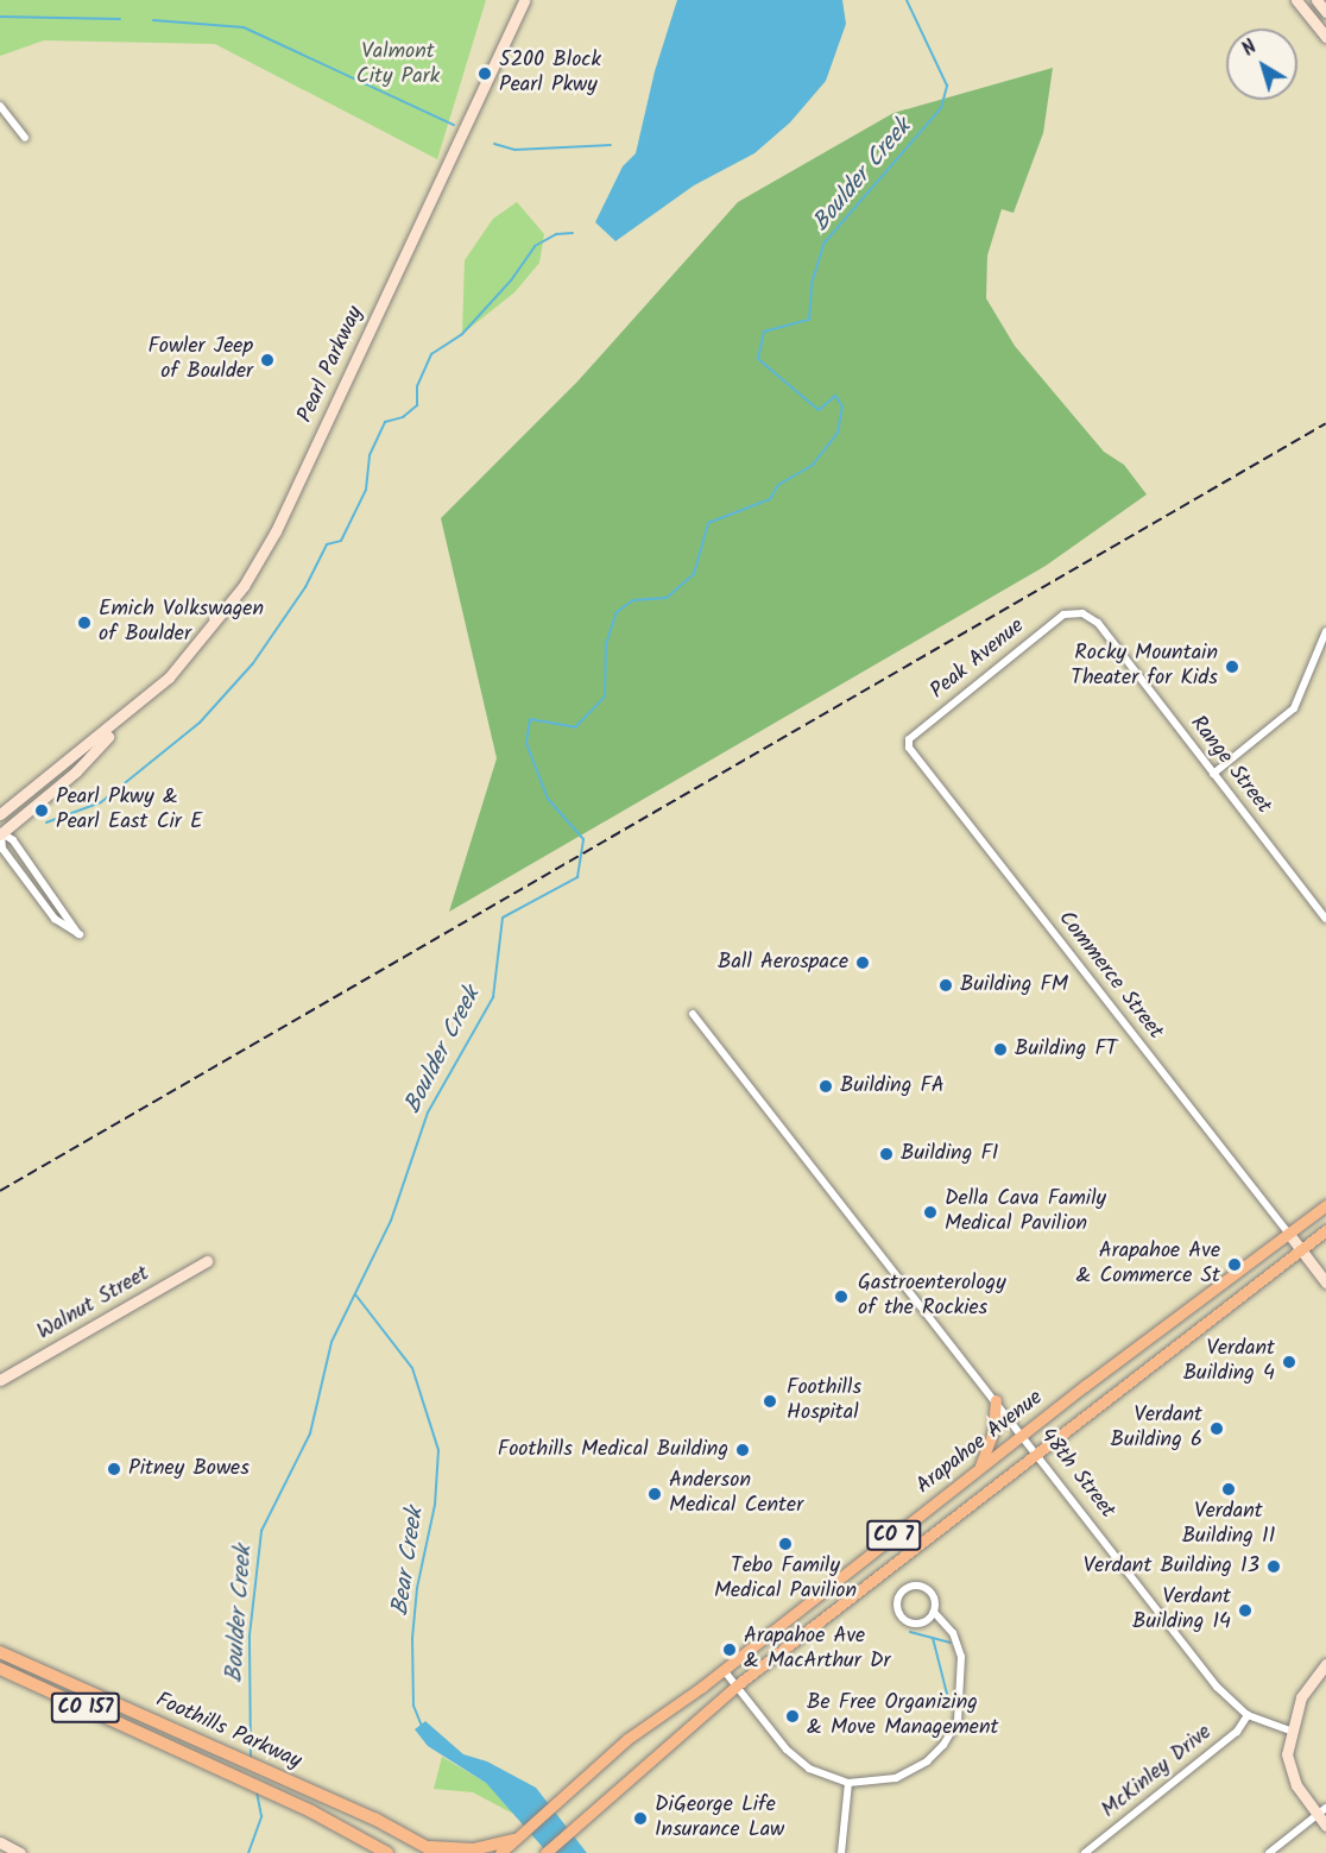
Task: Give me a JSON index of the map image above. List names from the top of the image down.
{
  "streets": {
    "highway": ["CO 157", "Foothills Parkway"],
    "main road": [
      "Pearl Parkway",
      "Walnut Street",
      "Arapahoe Avenue",
      "CO 7"
    ],
    "street": [
      "Peak Avenue",
      "Range Street",
      "Commerce Street",
      "48th Street",
      "McKinley Drive"
    ]
  },
  "crossings": [
    ["Peak Avenue", "Range Street"],
    ["Peak Avenue", "Commerce Street"],
    ["Commerce Street", "Arapahoe Avenue"],
    ["Arapahoe Avenue", "48th Street"],
    ["48th Street", "McKinley Drive"]
  ],
  "water": ["Boulder Creek", "Bear Creek"],
  "parks": ["Valmont City Park"],
  "places": [
    "5200 Block Pearl Pkwy",
    "Fowler Jeep of Boulder",
    "Emich Volkswagen of Boulder",
    "Rocky Mountain Theater for Kids",
    "Pearl Pkwy & Pearl East Cir E",
    "Ball Aerospace",
    "Building FM",
    "Building FT",
    "Building FA",
    "Building FI",
    "Della Cava Family Medical Pavilion",
    "Arapahoe Ave & Commerce St",
    "Gastroenterology of the Rockies",
    "Verdant Building 4",
    "Foothills Hospital",
    "Verdant Building 6",
    "Foothills Medical Building",
    "Pitney Bowes",
    "Verdant Building 11",
    "Anderson Medical Center",
    "Tebo Family Medical Pavilion",
    "Verdant Building 13",
    "Verdant Building 14",
    "Arapahoe Ave & MacArthur Dr",
    "Be Free Organizing & Move Management",
    "DiGeorge Life Insurance Law"
  ],
  "north": "top left"
}
